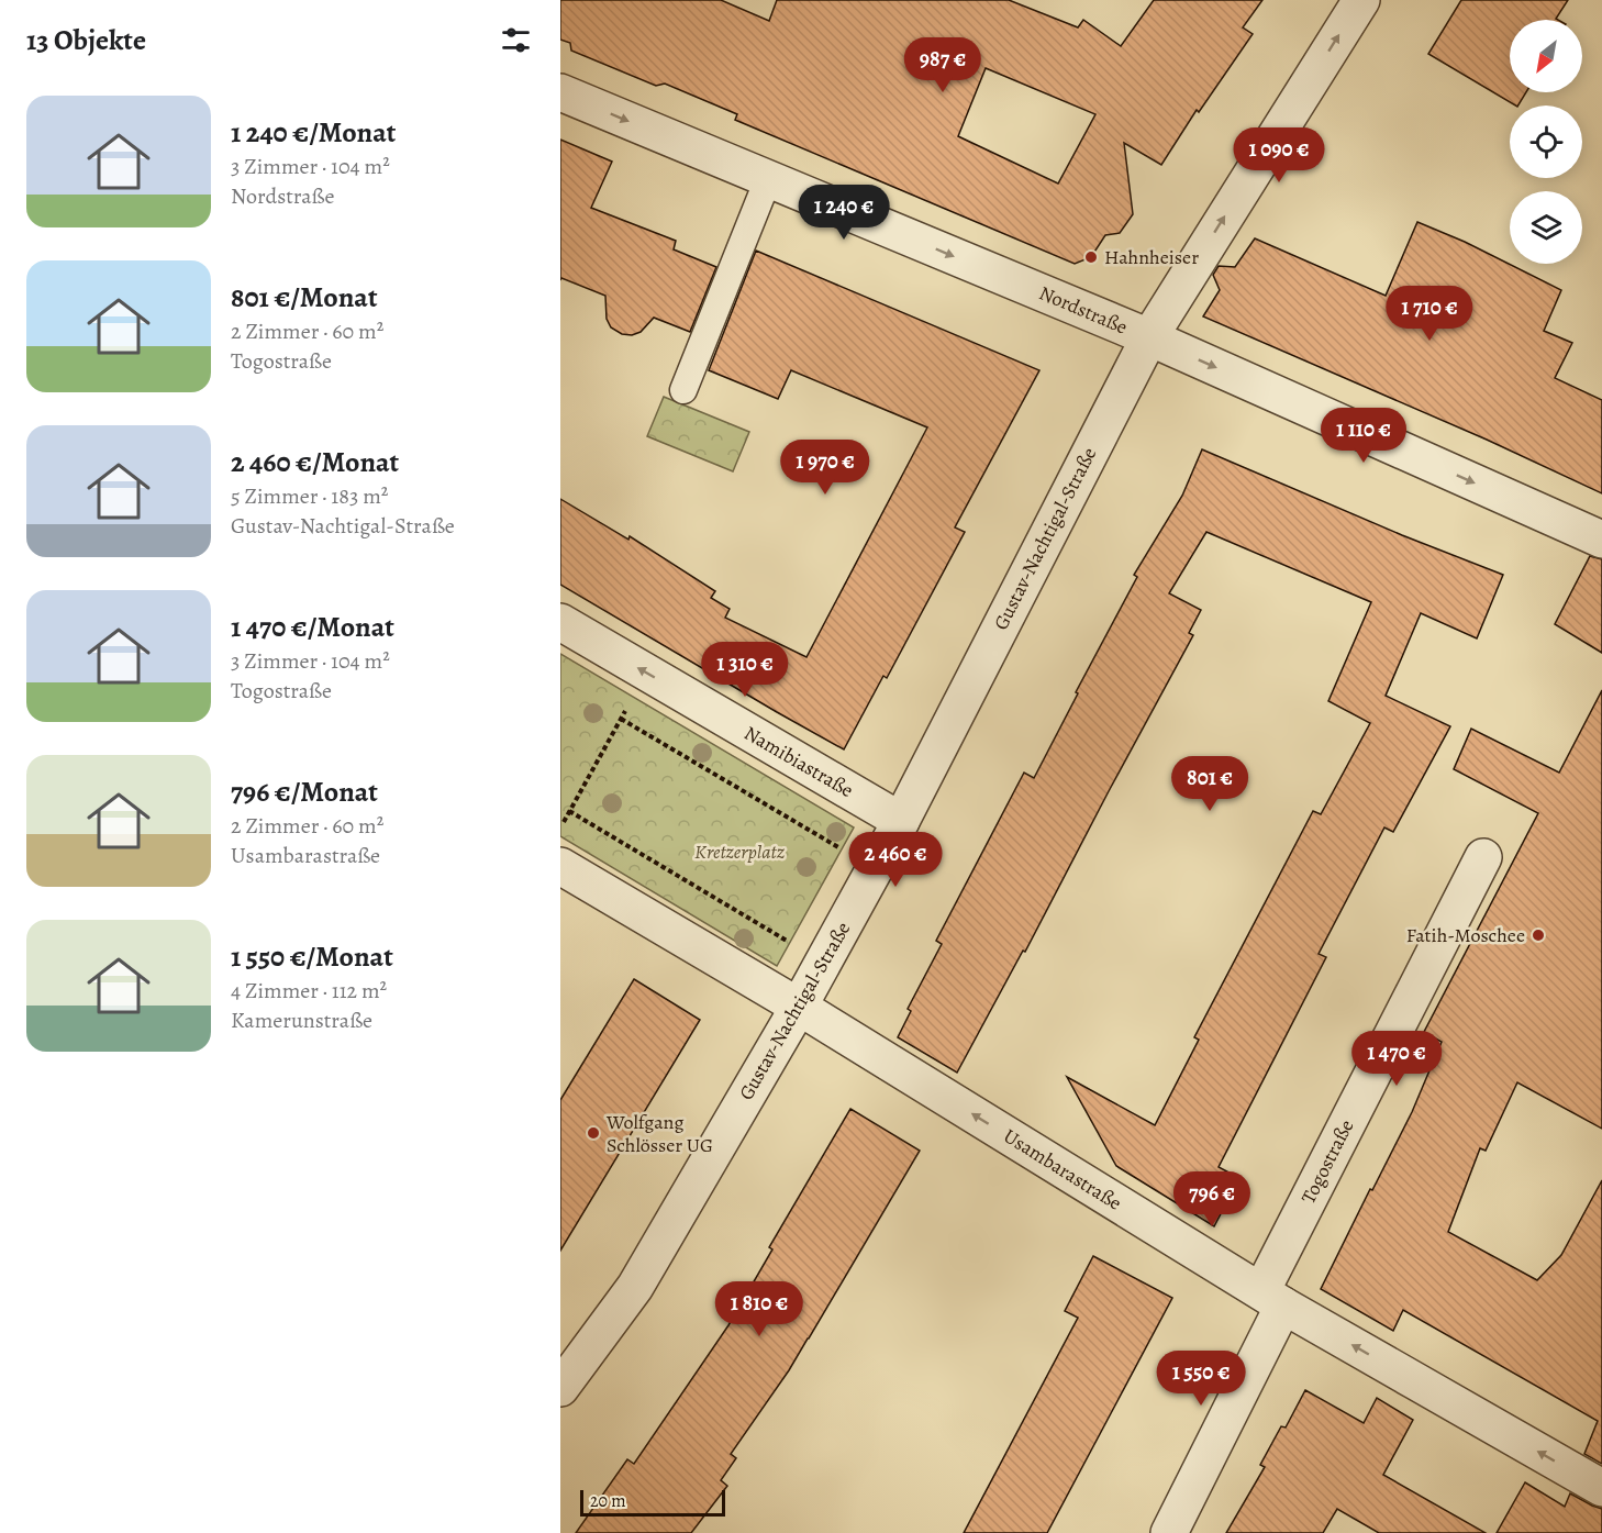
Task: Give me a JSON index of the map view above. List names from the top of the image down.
{
  "streets": {
    "street": [
      "Nordstraße",
      "Gustav-Nachtigal-Straße",
      "Namibiastraße",
      "Togostraße",
      "Usambarastraße"
    ]
  },
  "crossings": [
    ["Nordstraße", "Gustav-Nachtigal-Straße"],
    ["Gustav-Nachtigal-Straße", "Namibiastraße"],
    ["Gustav-Nachtigal-Straße", "Usambarastraße"],
    ["Togostraße", "Usambarastraße"]
  ],
  "one_way": ["Nordstraße", "Usambarastraße"],
  "parks": ["Kretzerplatz"],
  "places": ["Hahnheiser", "Fatih-Moschee", "Wolfgang Schlösser UG"],
  "scale_bar": "20 m",
  "north": "bottom left",
  "page": {
    "heading": "13 Objekte",
    "price": [
      "987 €",
      "1 090 €",
      "1 240 €",
      "1 710 €",
      "1 110 €",
      "1 970 €",
      "1 310 €",
      "801 €",
      "2 460 €",
      "1 470 €",
      "796 €",
      "1 810 €",
      "1 550 €"
    ],
    "list": [
      {
        "name": "1 240 €/Monat",
        "note": "3 Zimmer · 104 m² · Nordstraße"
      },
      {
        "name": "801 €/Monat",
        "note": "2 Zimmer · 60 m² · Togostraße"
      },
      {
        "name": "2 460 €/Monat",
        "note": "5 Zimmer · 183 m² · Gustav-Nachtigal-Straße"
      },
      {
        "name": "1 470 €/Monat",
        "note": "3 Zimmer · 104 m² · Togostraße"
      },
      {
        "name": "796 €/Monat",
        "note": "2 Zimmer · 60 m² · Usambarastraße"
      },
      {
        "name": "1 550 €/Monat",
        "note": "4 Zimmer · 112 m² · Kamerunstraße"
      }
    ],
    "scale": "20 m"
  }
}
